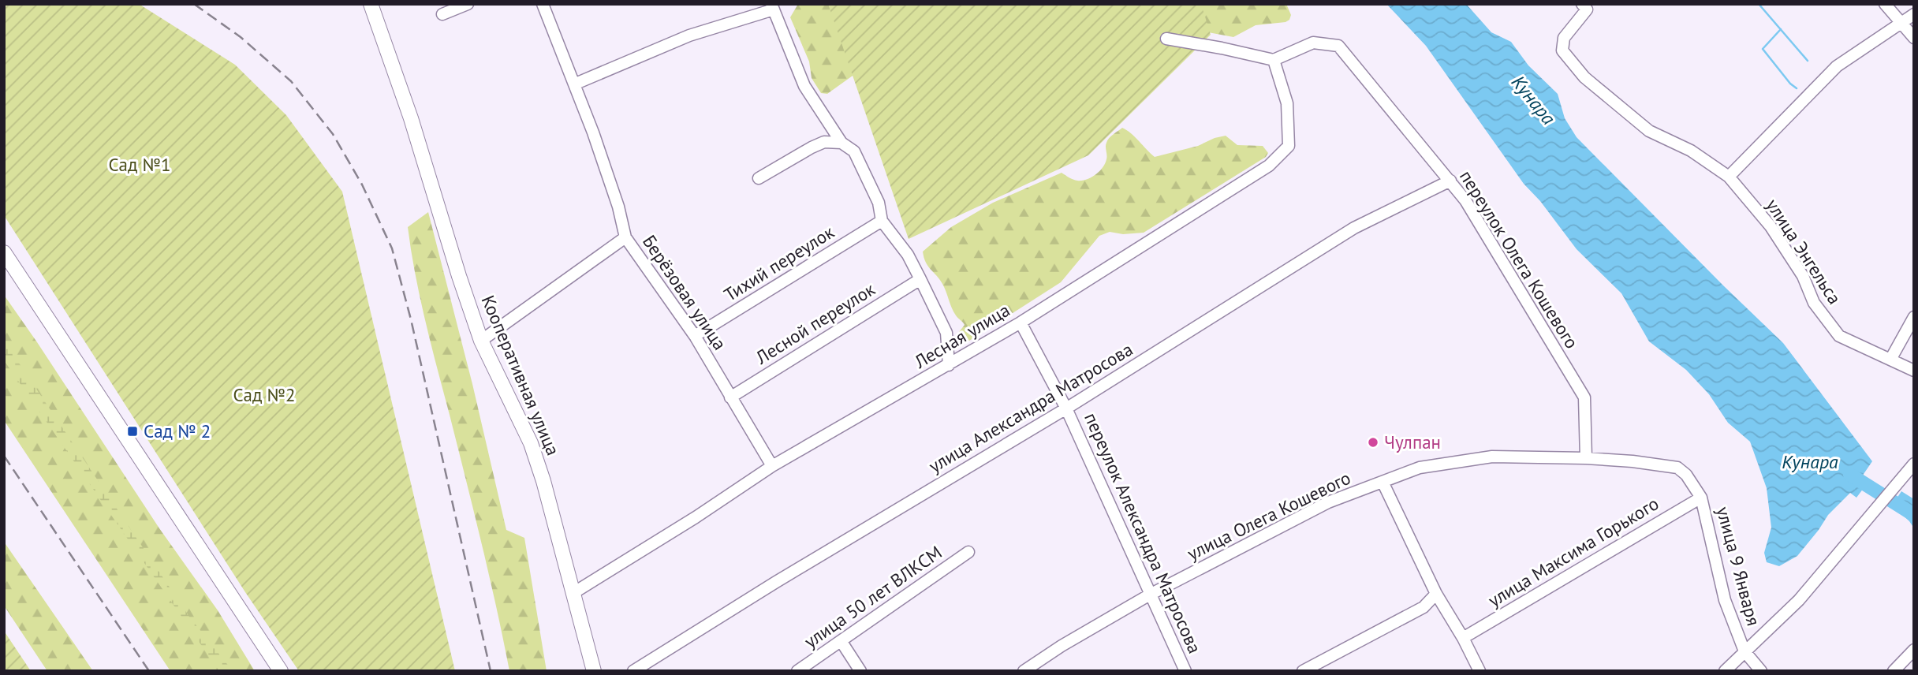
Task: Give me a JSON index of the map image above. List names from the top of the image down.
{
  "streets": {
    "main road": ["Кооперативная улица"],
    "street": [
      "улица Энгельса",
      "переулок Олега Кошевого",
      "Тихий переулок",
      "Берёзовая улица",
      "Лесной переулок",
      "Лесная улица",
      "улица Александра Матросова",
      "улица Олега Кошевого",
      "переулок Александра Матросова",
      "улица Максима Горького",
      "улица 9 Января",
      "улица 50 лет ВЛКСМ"
    ]
  },
  "crossings": [
    ["переулок Олега Кошевого", "Лесная улица"],
    ["переулок Олега Кошевого", "улица Александра Матросова"],
    ["переулок Олега Кошевого", "улица Олега Кошевого"],
    ["Тихий переулок", "Берёзовая улица"],
    ["Берёзовая улица", "Лесной переулок"],
    ["Берёзовая улица", "Лесная улица"],
    ["Лесная улица", "Кооперативная улица"],
    ["Лесная улица", "переулок Александра Матросова"],
    ["улица Александра Матросова", "переулок Александра Матросова"],
    ["улица Олега Кошевого", "переулок Александра Матросова"],
    ["улица Олега Кошевого", "улица Максима Горького"],
    ["улица Олега Кошевого", "улица 9 Января"],
    ["улица Максима Горького", "улица 9 Января"]
  ],
  "water": ["Кунара"],
  "parks": ["Сад №1", "Сад №2"],
  "places": {
    "transit": ["Сад № 2"],
    "other": ["Чулпан"]
  }
}
